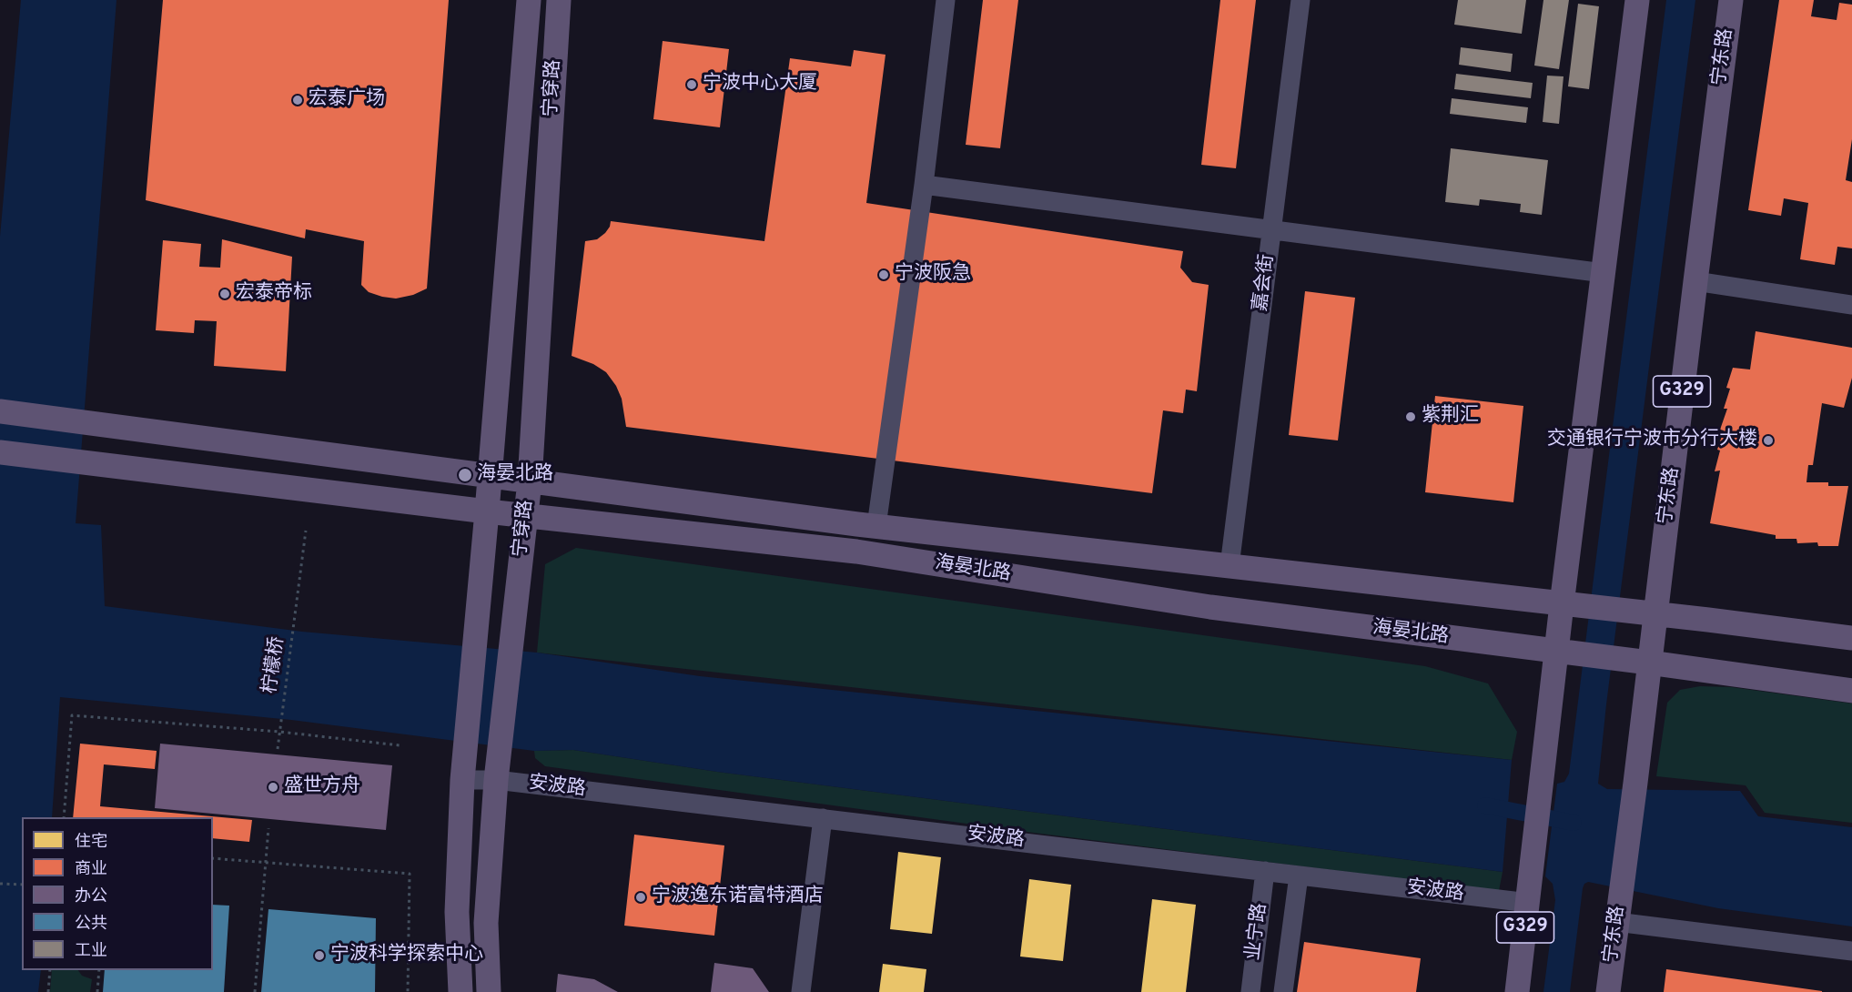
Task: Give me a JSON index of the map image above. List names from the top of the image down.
{
  "streets": {
    "main road": [
      "宁东路",
      "宁穿路",
      "G329",
      "海晏北路"
    ],
    "street": ["嘉会街", "安波路", "业宁路"],
    "path": ["柠檬桥"]
  },
  "crossings": [
    ["宁东路", "海晏北路"],
    ["宁穿路", "海晏北路"],
    ["宁穿路", "安波路"],
    ["嘉会街", "海晏北路"],
    ["G329", "海晏北路"],
    ["G329", "安波路"],
    ["安波路", "业宁路"]
  ],
  "places": [
    "宁波中心大厦",
    "宏泰广场",
    "宁波阪急",
    "宏泰帝标",
    "紫荆汇",
    "交通银行宁波市分行大楼",
    "海晏北路",
    "盛世方舟",
    "宁波逸东诺富特酒店",
    "宁波科学探索中心"
  ],
  "legend": [
    "住宅",
    "商业",
    "办公",
    "公共",
    "工业"
  ]
}
